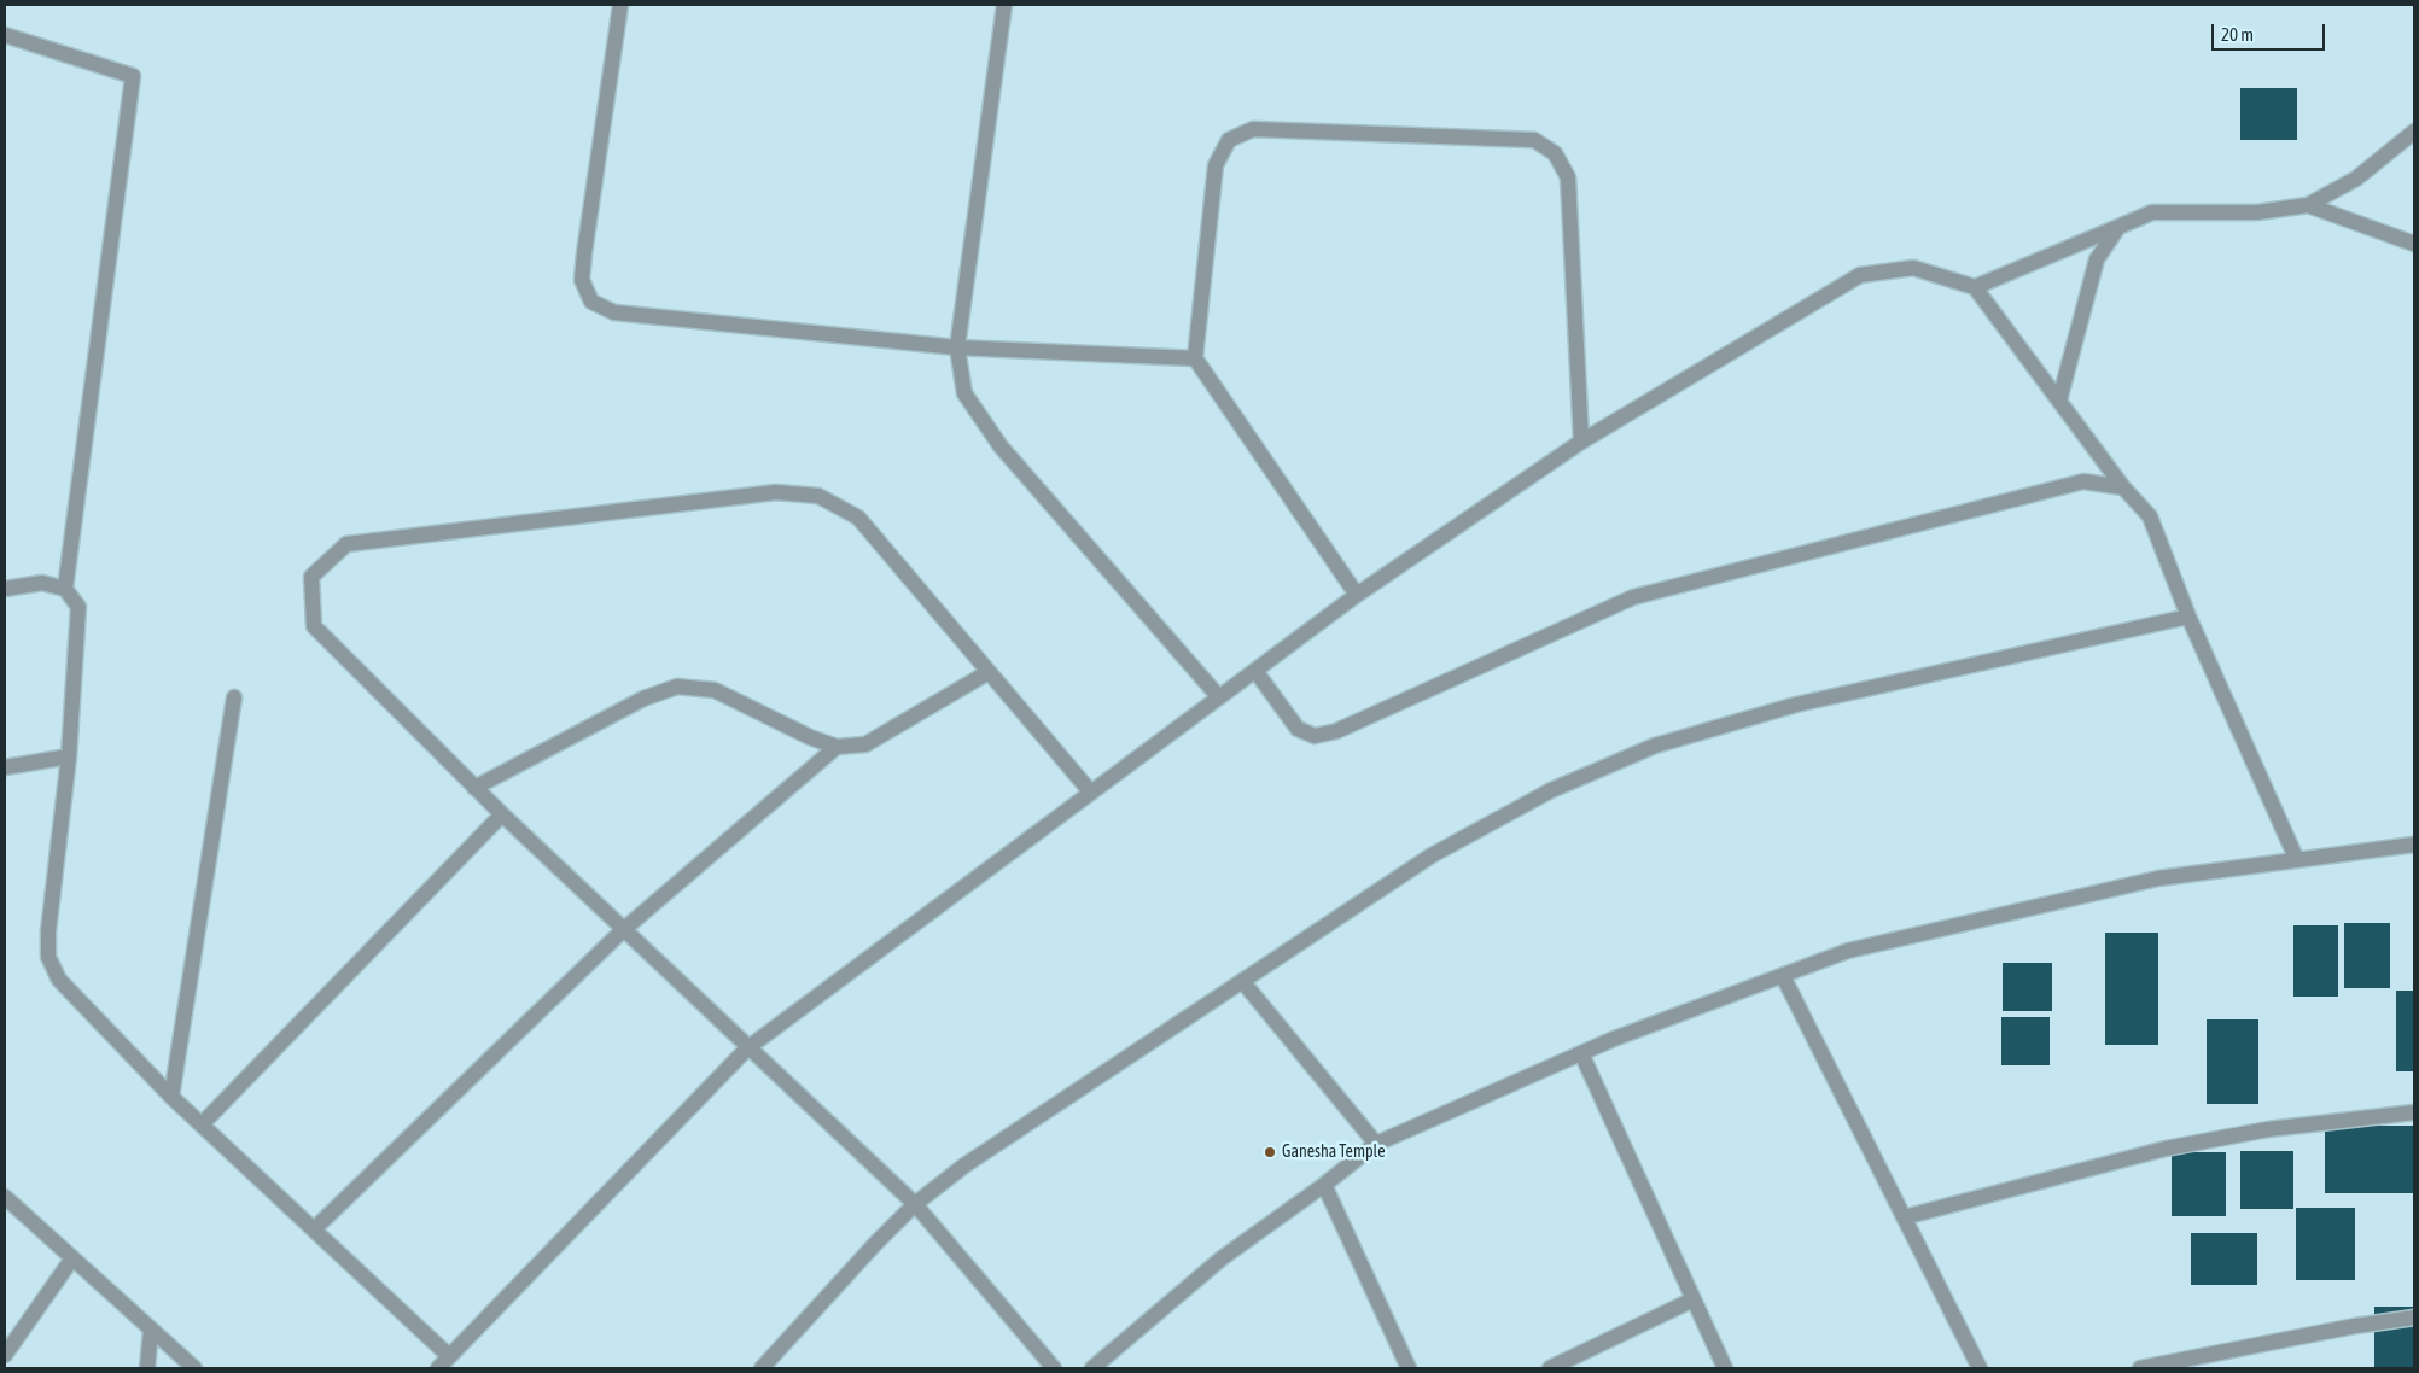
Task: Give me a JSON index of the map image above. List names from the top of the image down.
{
  "places": ["Ganesha Temple"],
  "scale_bar": "20 m"
}
